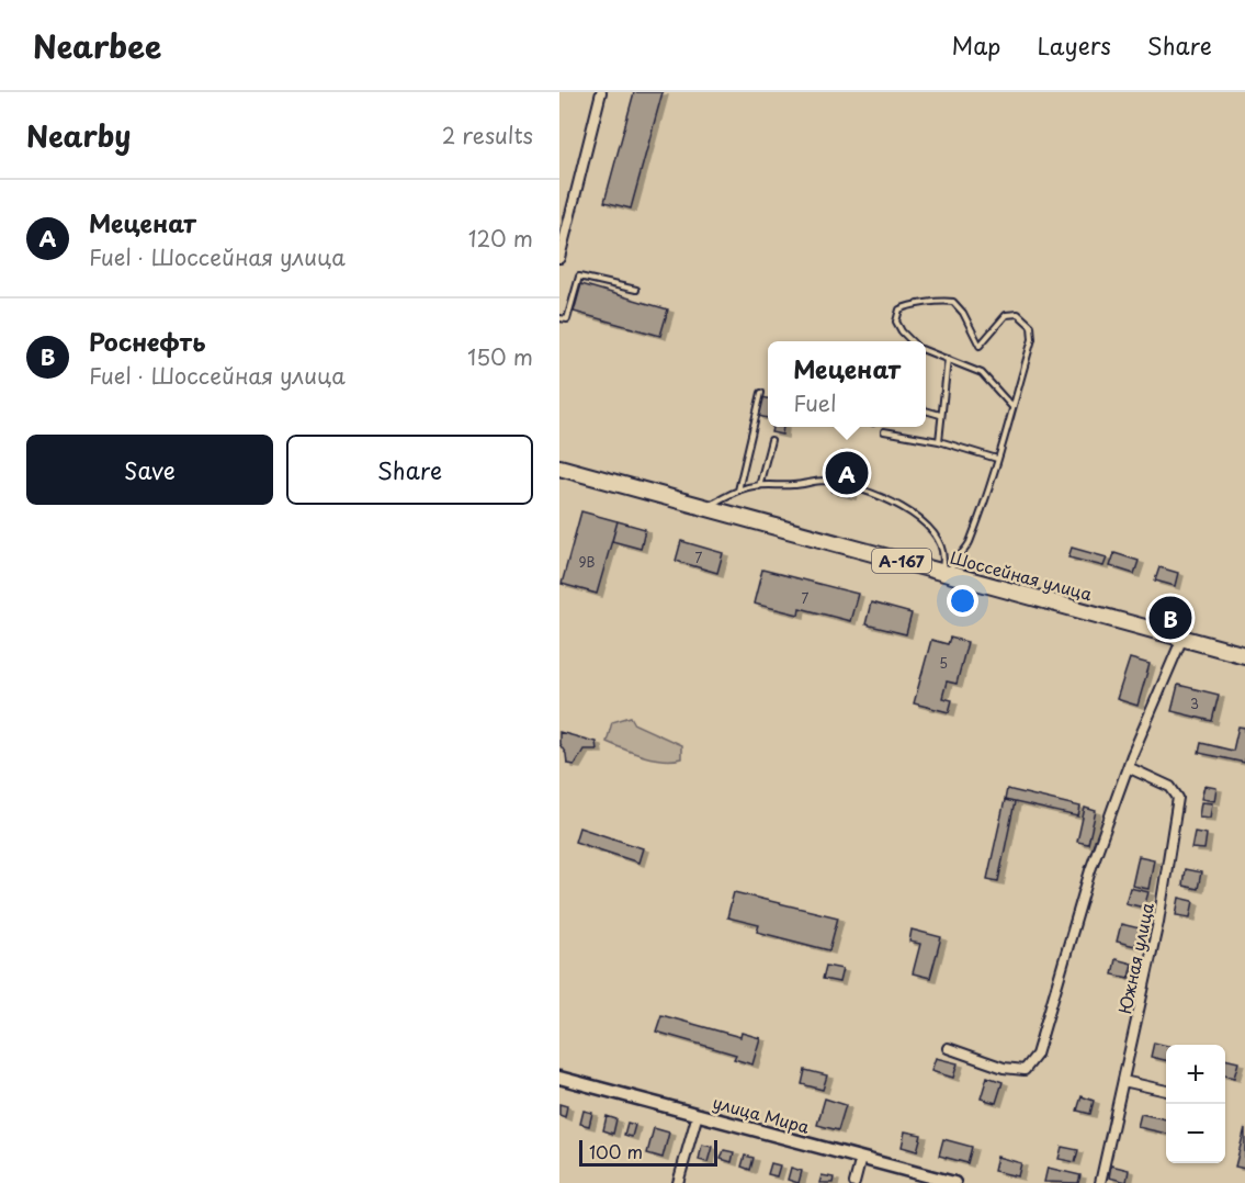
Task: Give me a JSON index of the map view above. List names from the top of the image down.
{
  "streets": {
    "highway": ["А-167", "Шоссейная улица"],
    "street": ["Южная улица", "улица Мира"]
  },
  "house_numbers": [
    "7",
    "9В",
    "7",
    "5",
    "3"
  ],
  "scale_bar": "100 m",
  "page": {
    "header": "Nearbee",
    "nav": ["Map", "Layers", "Share"],
    "heading": ["Nearby", "2 results"],
    "list": [
      {
        "mark": "A",
        "name": "Меценат",
        "note": "Fuel · Шоссейная улица",
        "value": "120 m"
      },
      {
        "mark": "B",
        "name": "Роснефть",
        "note": "Fuel · Шоссейная улица",
        "value": "150 m"
      }
    ],
    "popup": ["Меценат", "Fuel"],
    "buttons": ["Save", "Share"],
    "pins": ["A", "B"],
    "map_buttons": ["+", "−"],
    "scale": "100 m"
  }
}
